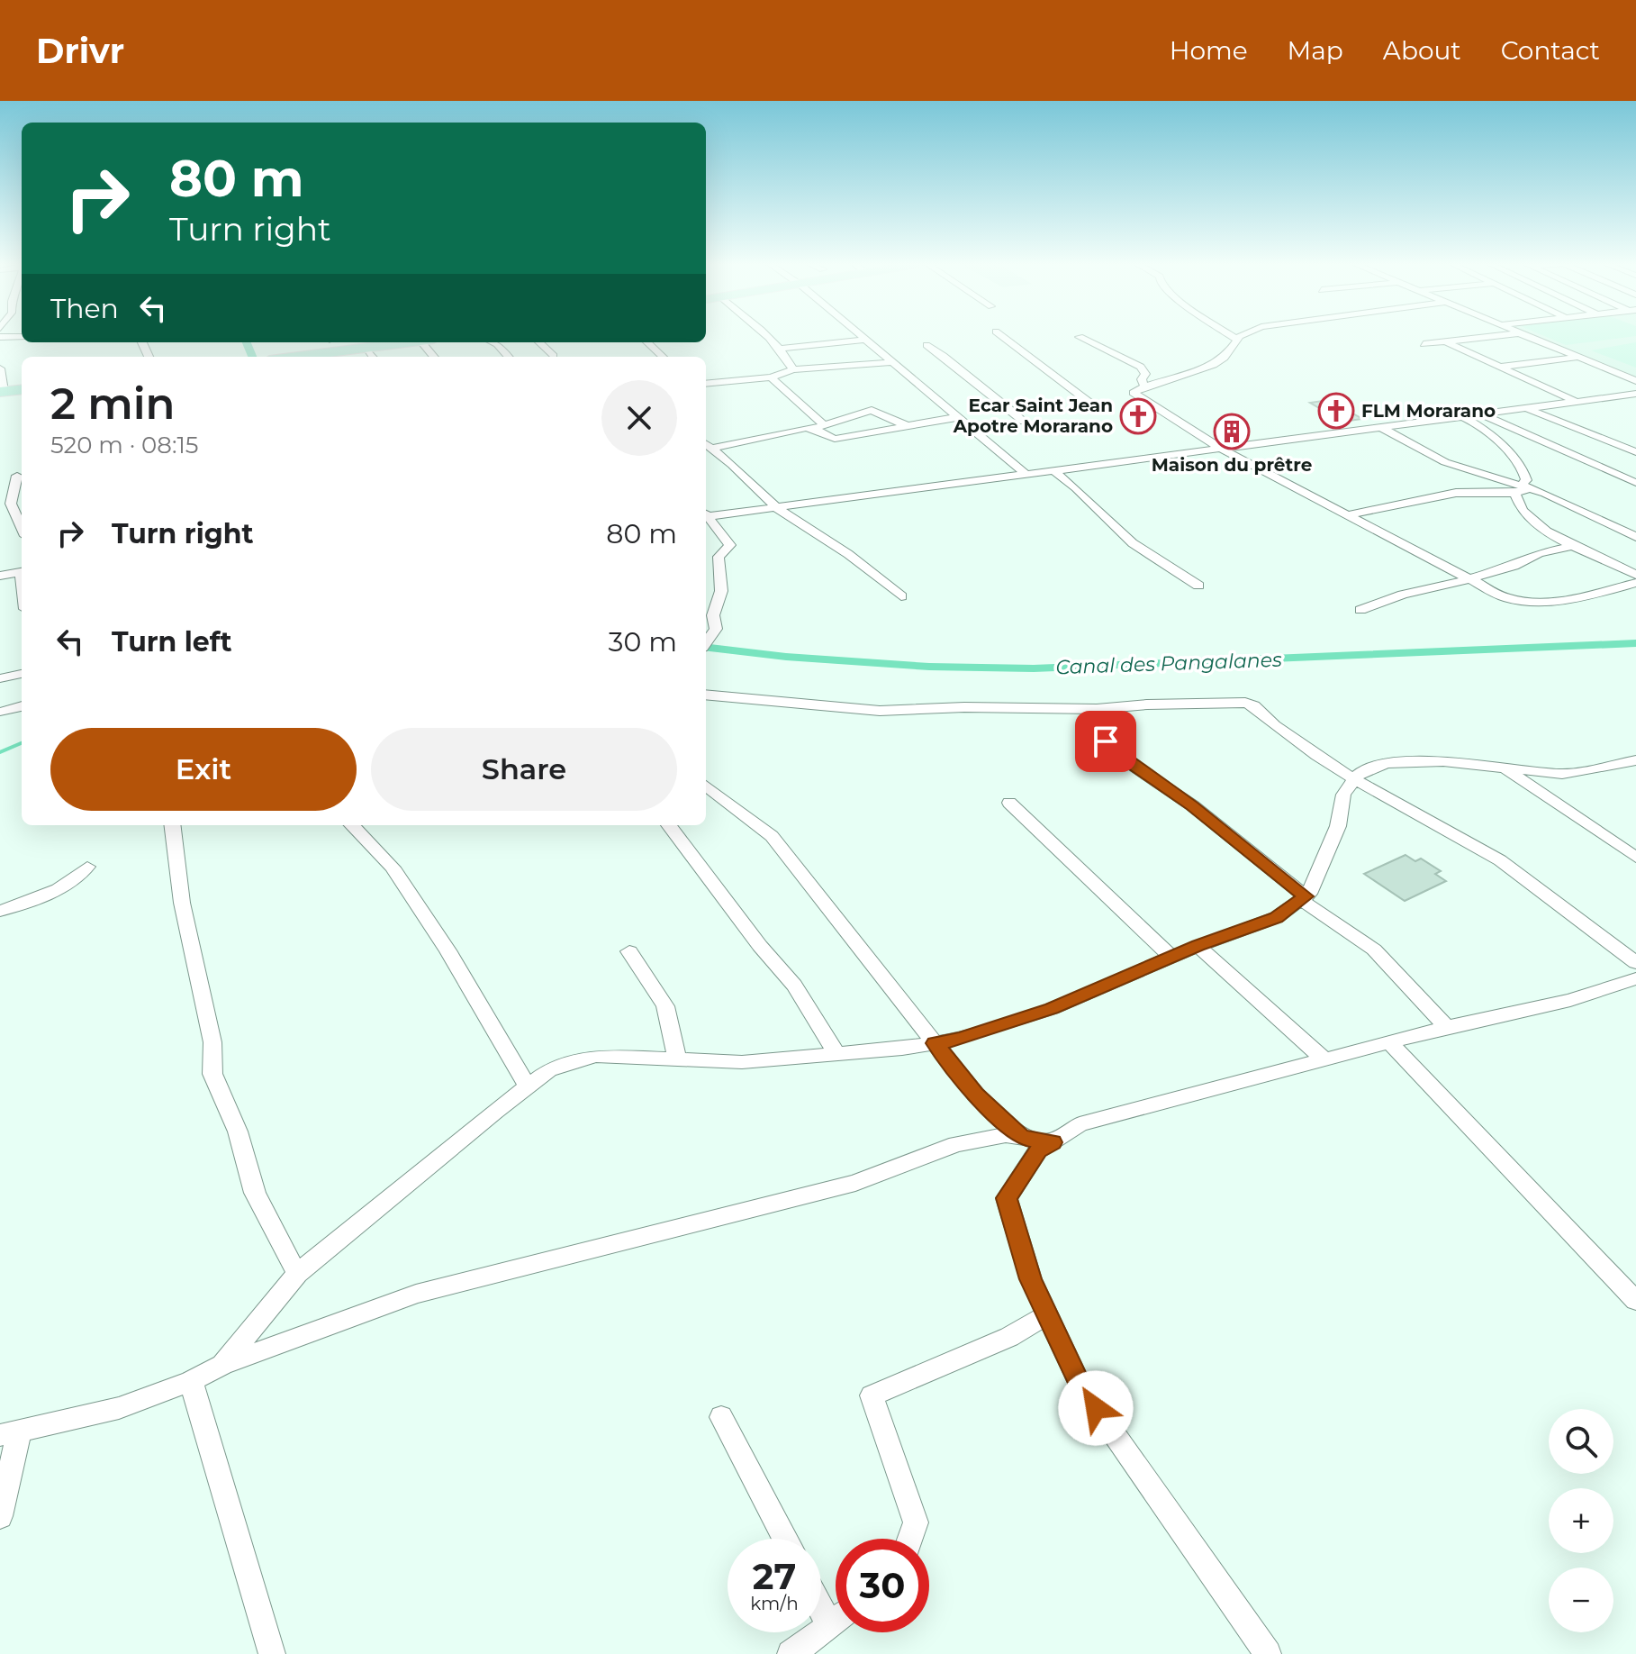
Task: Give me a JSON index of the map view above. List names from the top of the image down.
{
  "water": ["Canal des Pangalanes"],
  "places": {
    "church": ["FLM Morarano", "Ecar Saint Jean Apotre Morarano"],
    "building": ["Maison du prêtre"]
  },
  "page": {
    "header": "Drivr",
    "nav": [
      "Home",
      "Map",
      "About",
      "Contact"
    ],
    "turn": ["80 m", "Turn right"],
    "then": "Then",
    "heading": ["2 min", "520 m · 08:15"],
    "list": [
      {
        "name": "Turn right",
        "value": "80 m"
      },
      {
        "name": "Turn left",
        "value": "30 m"
      }
    ],
    "buttons": ["Exit", "Share"],
    "map_buttons": ["+", "−"],
    "speed": "27 km/h",
    "limit": "30"
  }
}
